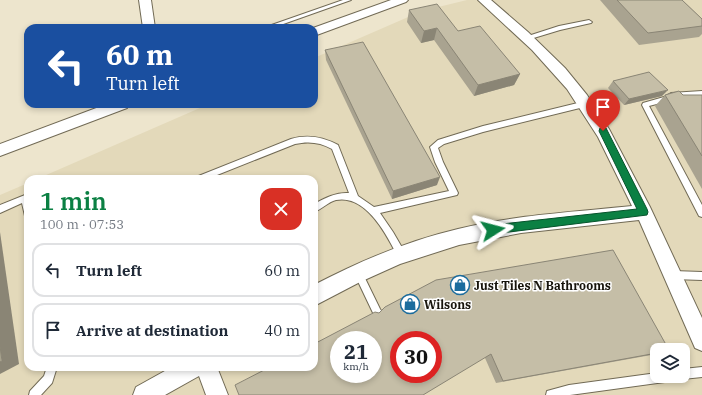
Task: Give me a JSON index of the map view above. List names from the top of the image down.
{
  "places": {
    "shop": ["Just Tiles N Bathrooms", "Wilsons"]
  },
  "page": {
    "turn": ["60 m", "Turn left"],
    "heading": ["1 min", "100 m · 07:53"],
    "list": [
      {
        "name": "Turn left",
        "value": "60 m"
      },
      {
        "name": "Arrive at destination",
        "value": "40 m"
      }
    ],
    "speed": "21 km/h",
    "limit": "30"
  }
}
